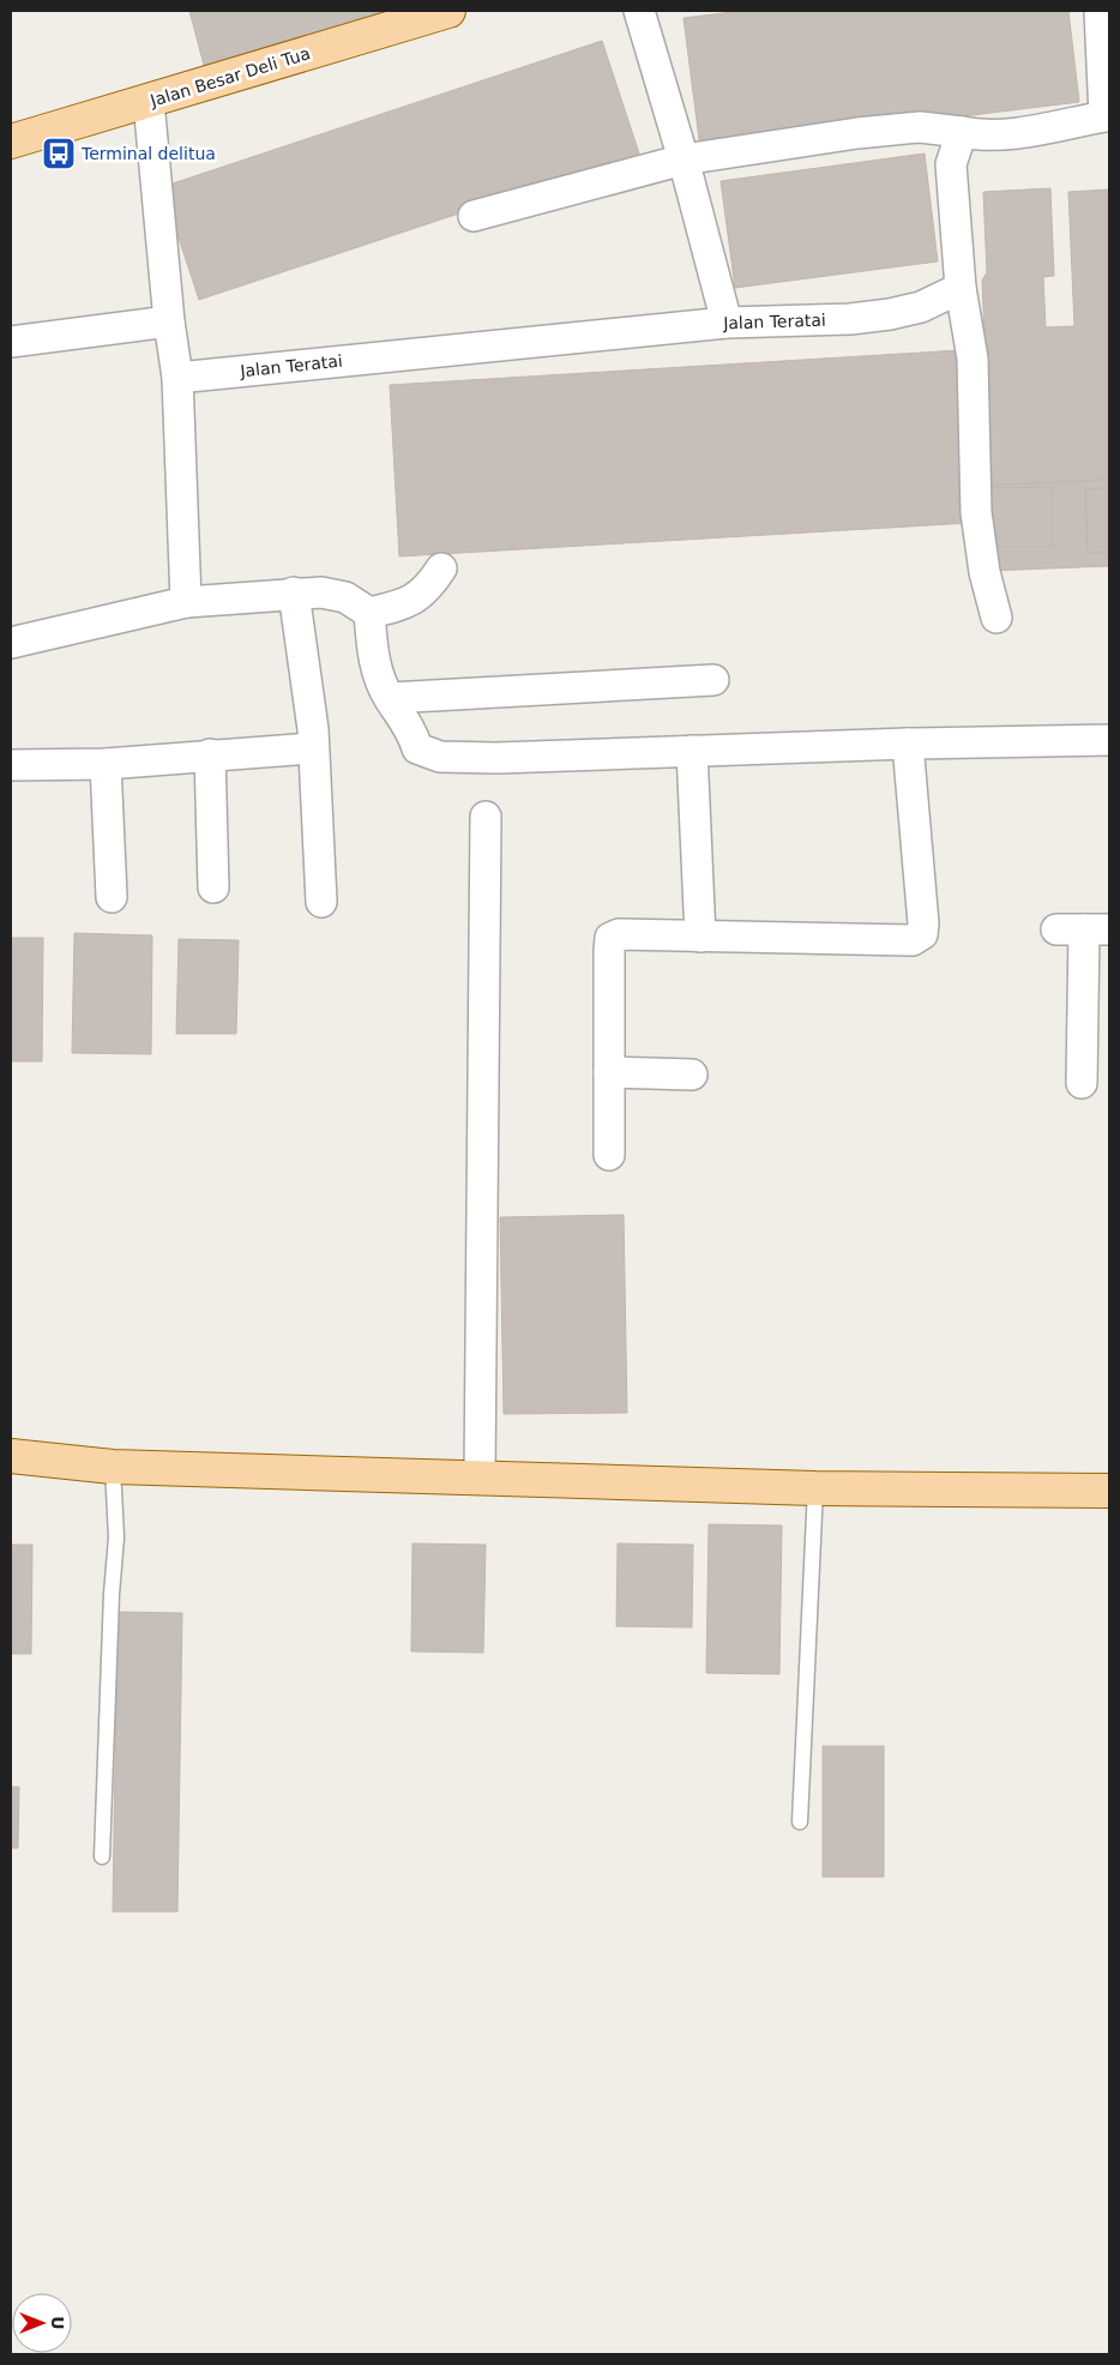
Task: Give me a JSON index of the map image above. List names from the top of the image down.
{
  "streets": {
    "main road": ["Jalan Besar Deli Tua"],
    "street": ["Jalan Teratai"]
  },
  "places": {
    "bus stop": ["Terminal delitua"]
  },
  "north": "right"
}
